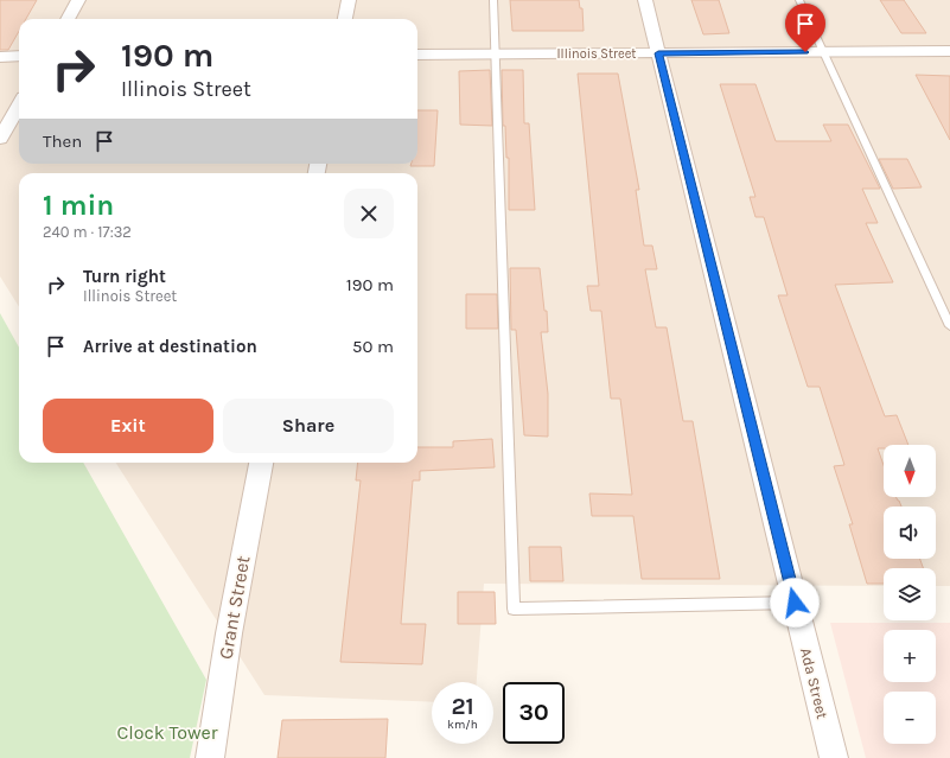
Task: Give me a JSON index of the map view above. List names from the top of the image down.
{
  "streets": {
    "street": ["Illinois Street", "Grant Street", "Ada Street"]
  },
  "crossings": [
    ["Illinois Street", "Ada Street"]
  ],
  "parks": ["Clock Tower"],
  "north": "bottom",
  "page": {
    "turn": ["190 m", "Illinois Street"],
    "then": "Then",
    "heading": ["1 min", "240 m · 17:32"],
    "list": [
      {
        "name": "Turn right",
        "note": "Illinois Street",
        "value": "190 m"
      },
      {
        "name": "Arrive at destination",
        "value": "50 m"
      }
    ],
    "buttons": ["Exit", "Share"],
    "map_buttons": ["+", "−"],
    "speed": "21 km/h",
    "limit": "30"
  }
}
